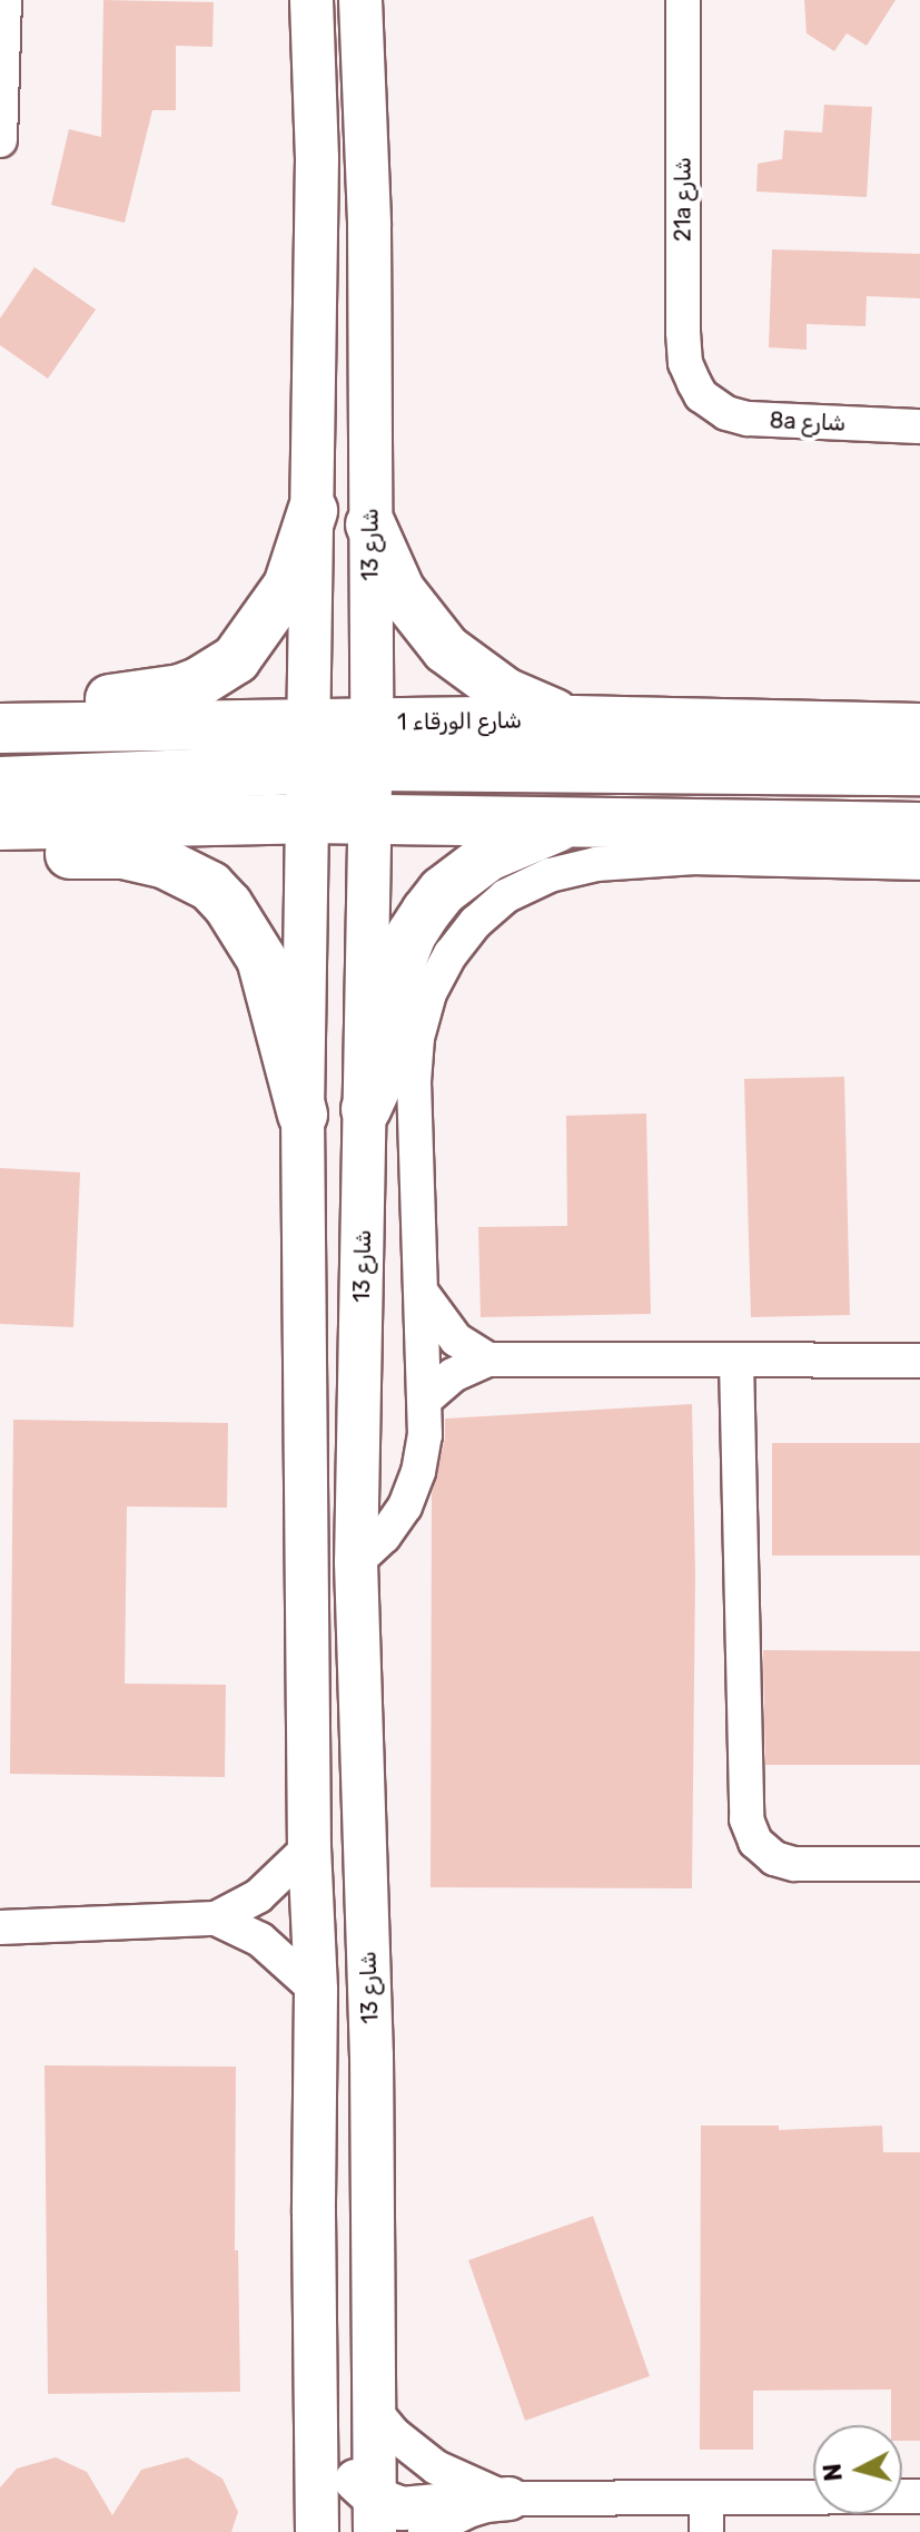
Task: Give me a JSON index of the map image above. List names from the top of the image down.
{
  "streets": {
    "main road": ["شارع الورقاء 1"],
    "street": ["21a شارع", "8a شارع", "شارع 13"]
  },
  "crossings": [
    ["21a شارع", "8a شارع"],
    ["شارع 13", "شارع الورقاء 1"]
  ],
  "north": "left"
}
